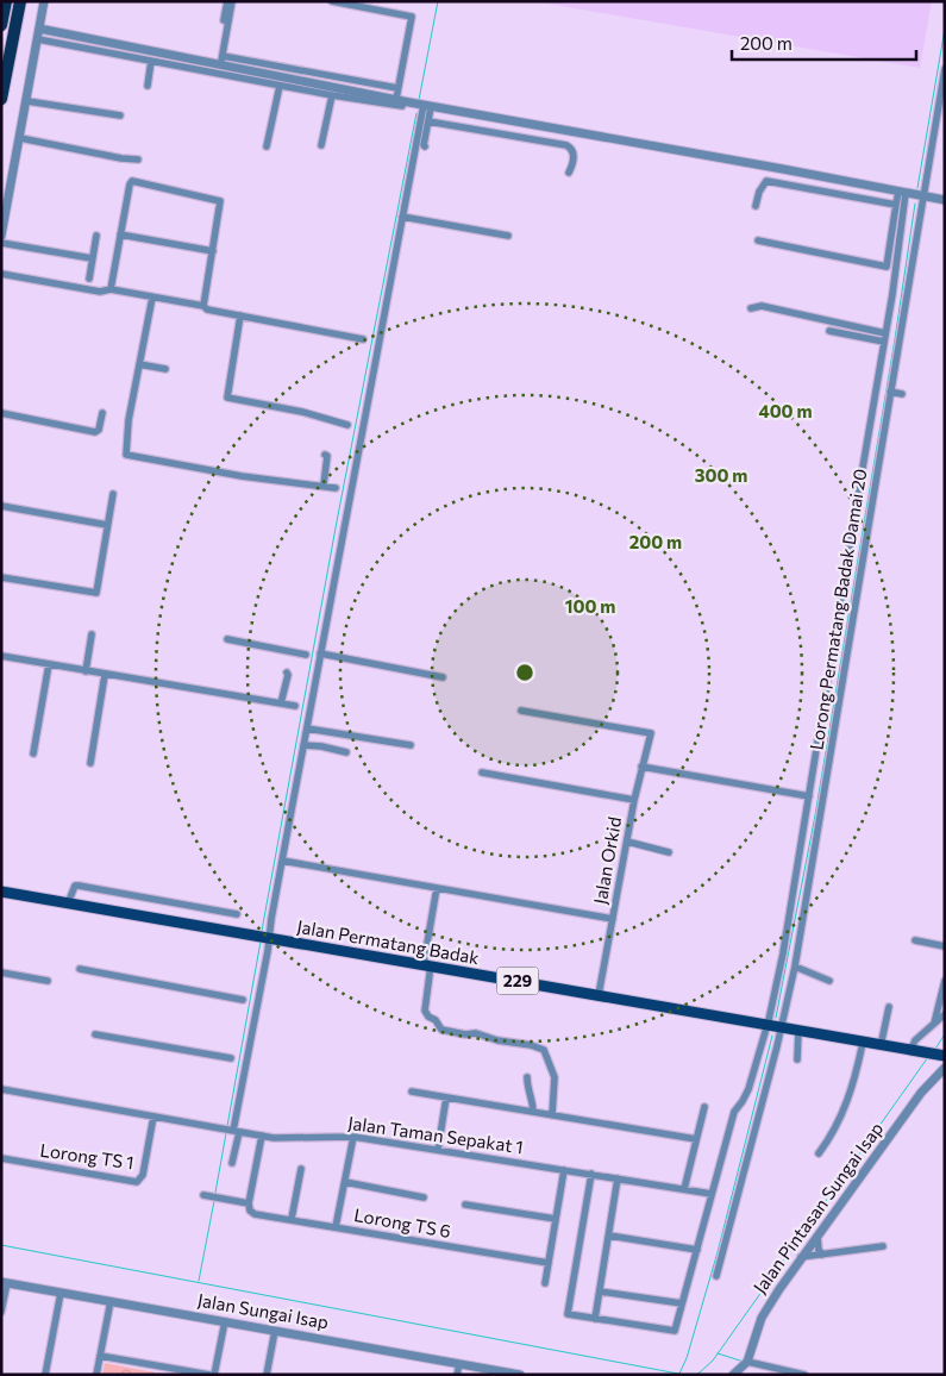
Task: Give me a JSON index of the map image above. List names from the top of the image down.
{
  "streets": {
    "main road": ["Jalan Permatang Badak", "229"],
    "street": [
      "Lorong Permatang Badak Damai 20",
      "Jalan Orkid",
      "Jalan Taman Sepakat 1",
      "Lorong TS 1",
      "Jalan Pintasan Sungai Isap",
      "Lorong TS 6",
      "Jalan Sungai Isap"
    ]
  },
  "crossings": [
    ["Lorong Permatang Badak Damai 20", "Jalan Permatang Badak"],
    ["Jalan Orkid", "Jalan Permatang Badak"],
    ["Jalan Taman Sepakat 1", "Lorong TS 1"]
  ],
  "scale_bar": "200 m",
  "rings": [
    "400 m",
    "300 m",
    "200 m",
    "100 m"
  ]
}
